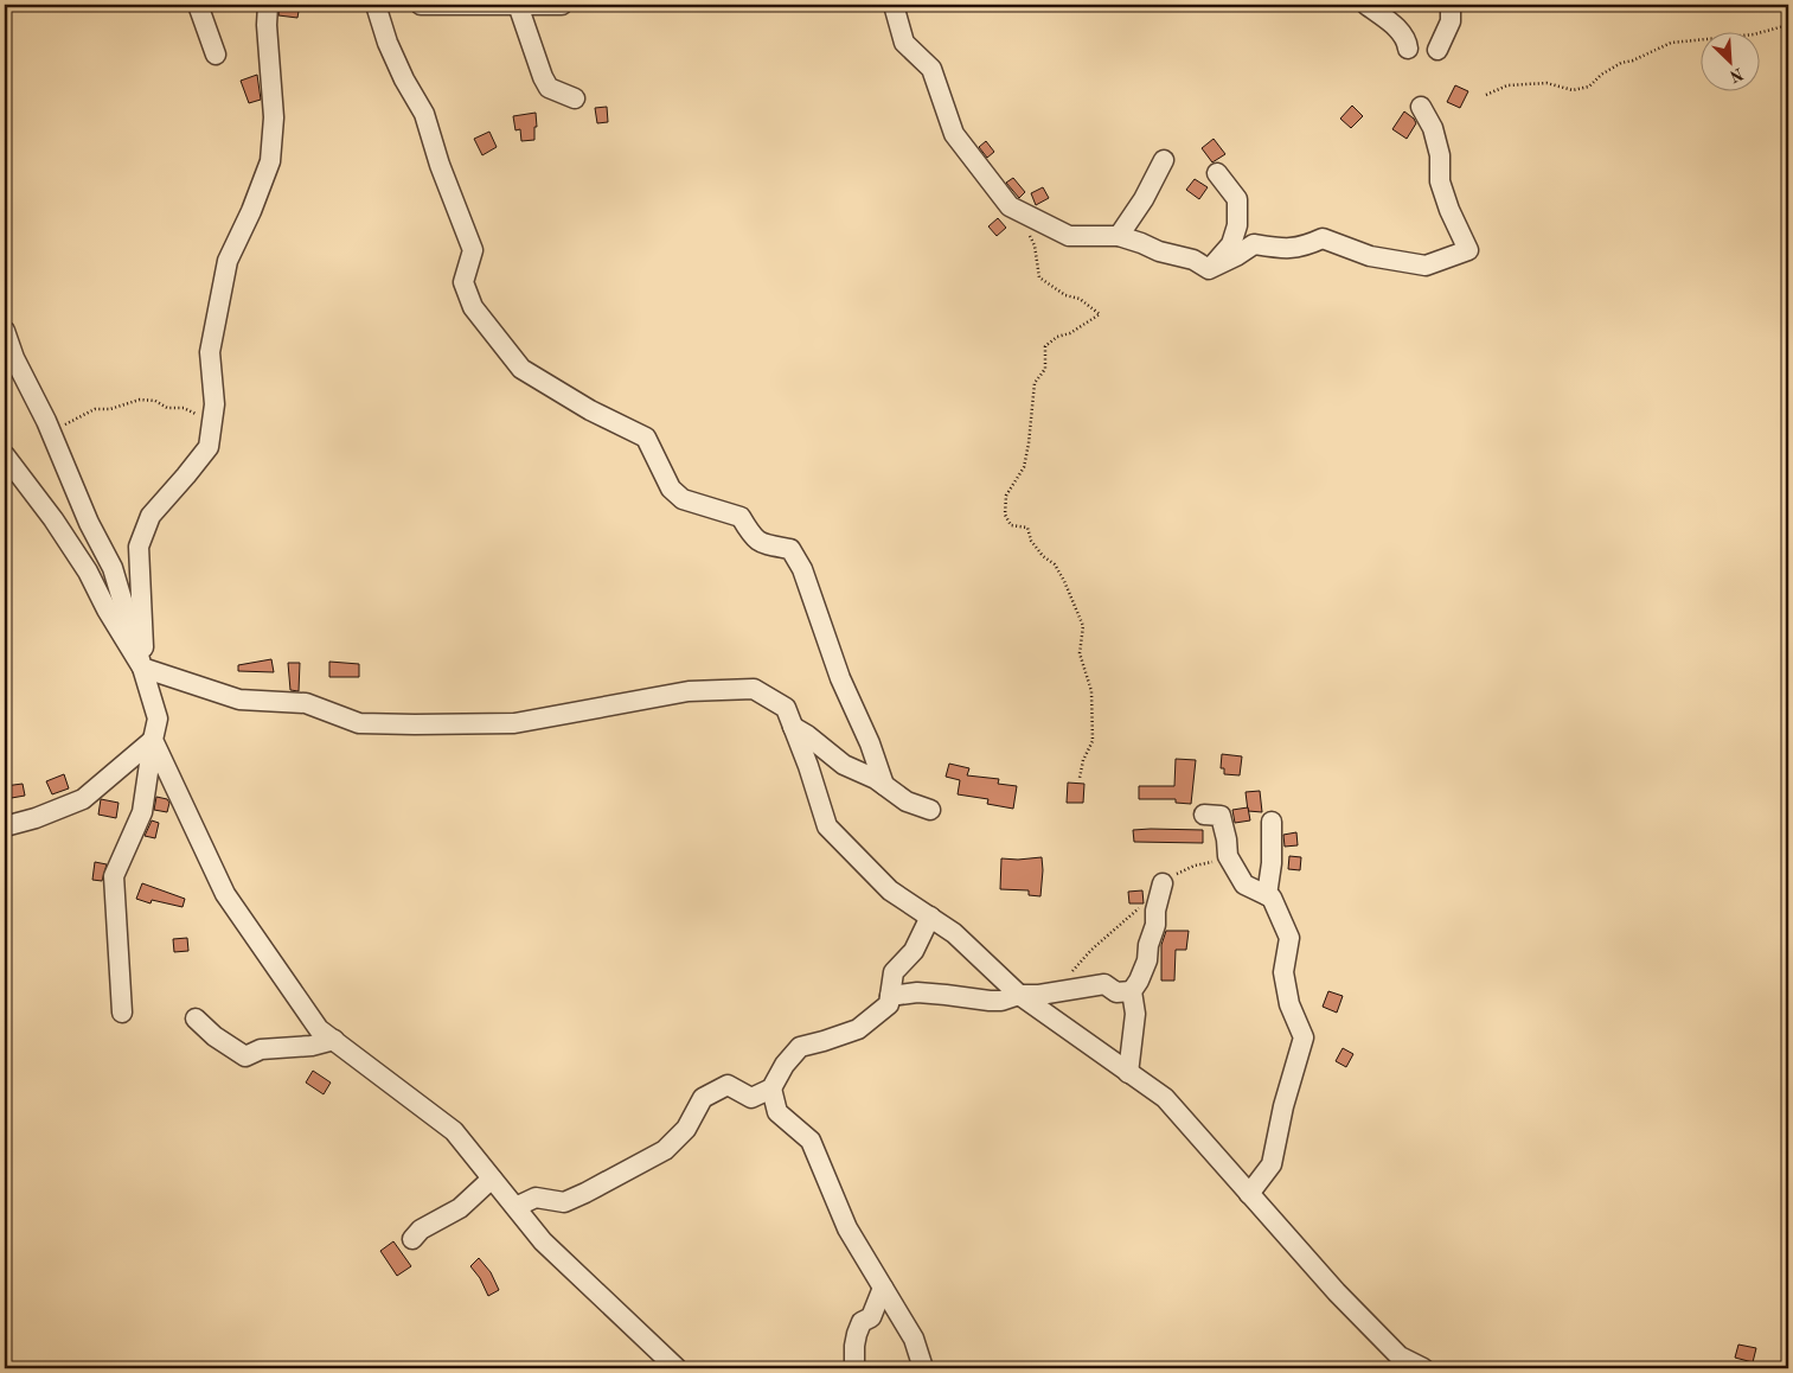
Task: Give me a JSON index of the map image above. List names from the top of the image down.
{
  "north": "bottom right"
}
